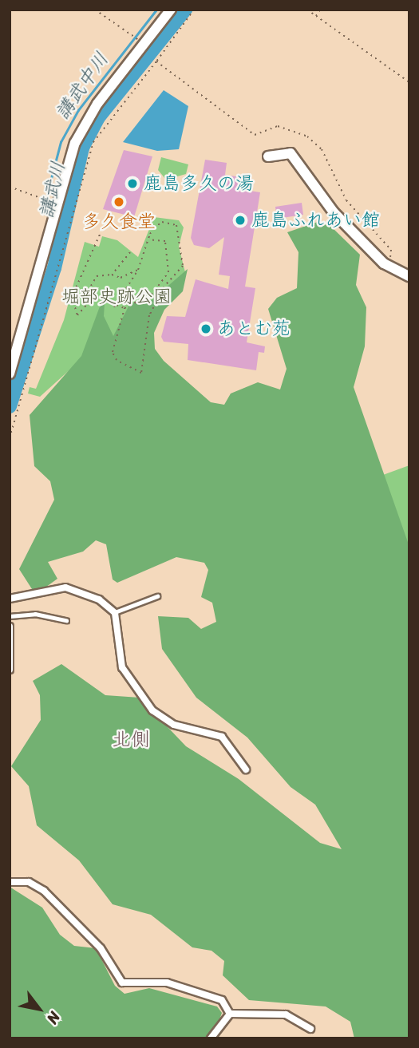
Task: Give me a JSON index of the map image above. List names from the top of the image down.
{
  "districts": ["北側"],
  "water": ["講武中川", "講武川"],
  "parks": ["堀部史跡公園"],
  "places": [
    "鹿島多久の湯",
    "多久食堂",
    "鹿島ふれあい館",
    "あとむ苑"
  ],
  "north": "bottom right"
}
